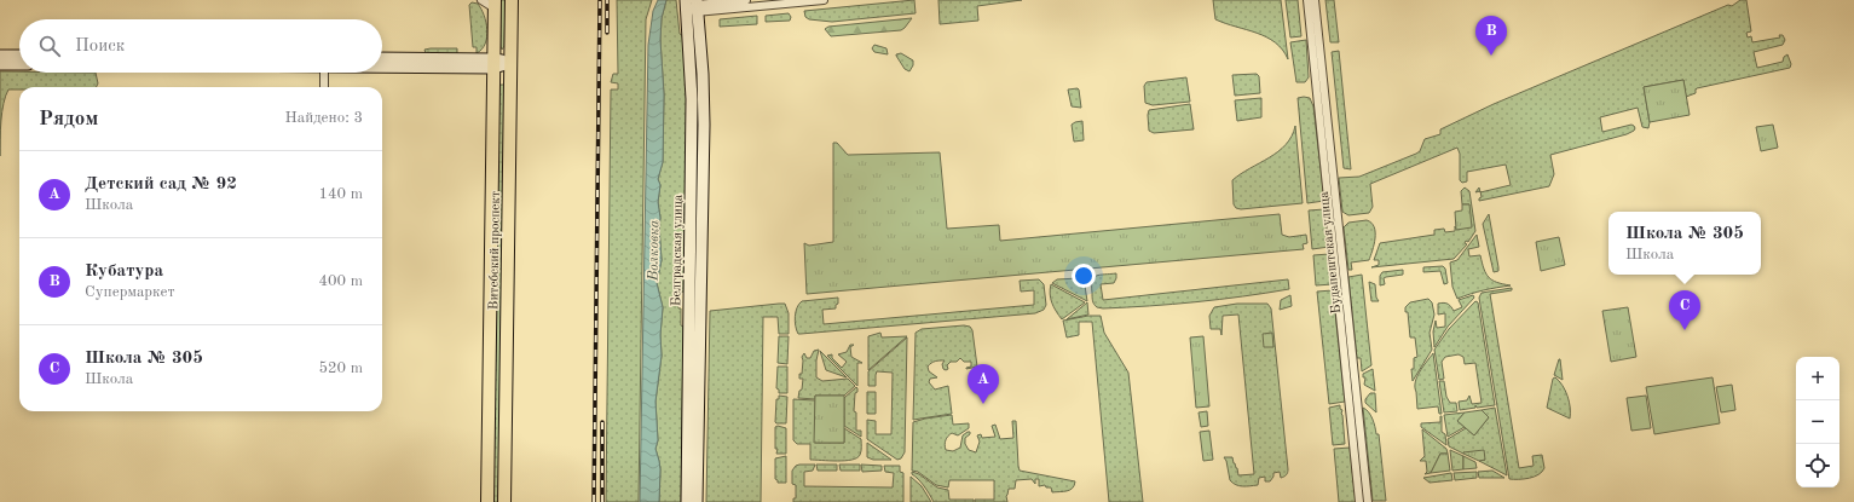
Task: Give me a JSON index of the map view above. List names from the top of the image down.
{
  "streets": {
    "main road": ["Витебский проспект"],
    "street": ["Белградская улица", "Будапештская улица"]
  },
  "water": ["Волковка"],
  "page": {
    "pins": ["B", "C", "A"],
    "search": "Поиск",
    "heading": ["Рядом", "Найдено: 3"],
    "list": [
      {
        "mark": "A",
        "name": "Детский сад № 92",
        "note": "Школа",
        "value": "140 m"
      },
      {
        "mark": "B",
        "name": "Кубатура",
        "note": "Супермаркет",
        "value": "400 m"
      },
      {
        "mark": "C",
        "name": "Школа № 305",
        "note": "Школа",
        "value": "520 m"
      }
    ],
    "popup": ["Школа № 305", "Школа"],
    "map_buttons": ["+", "−"]
  }
}
